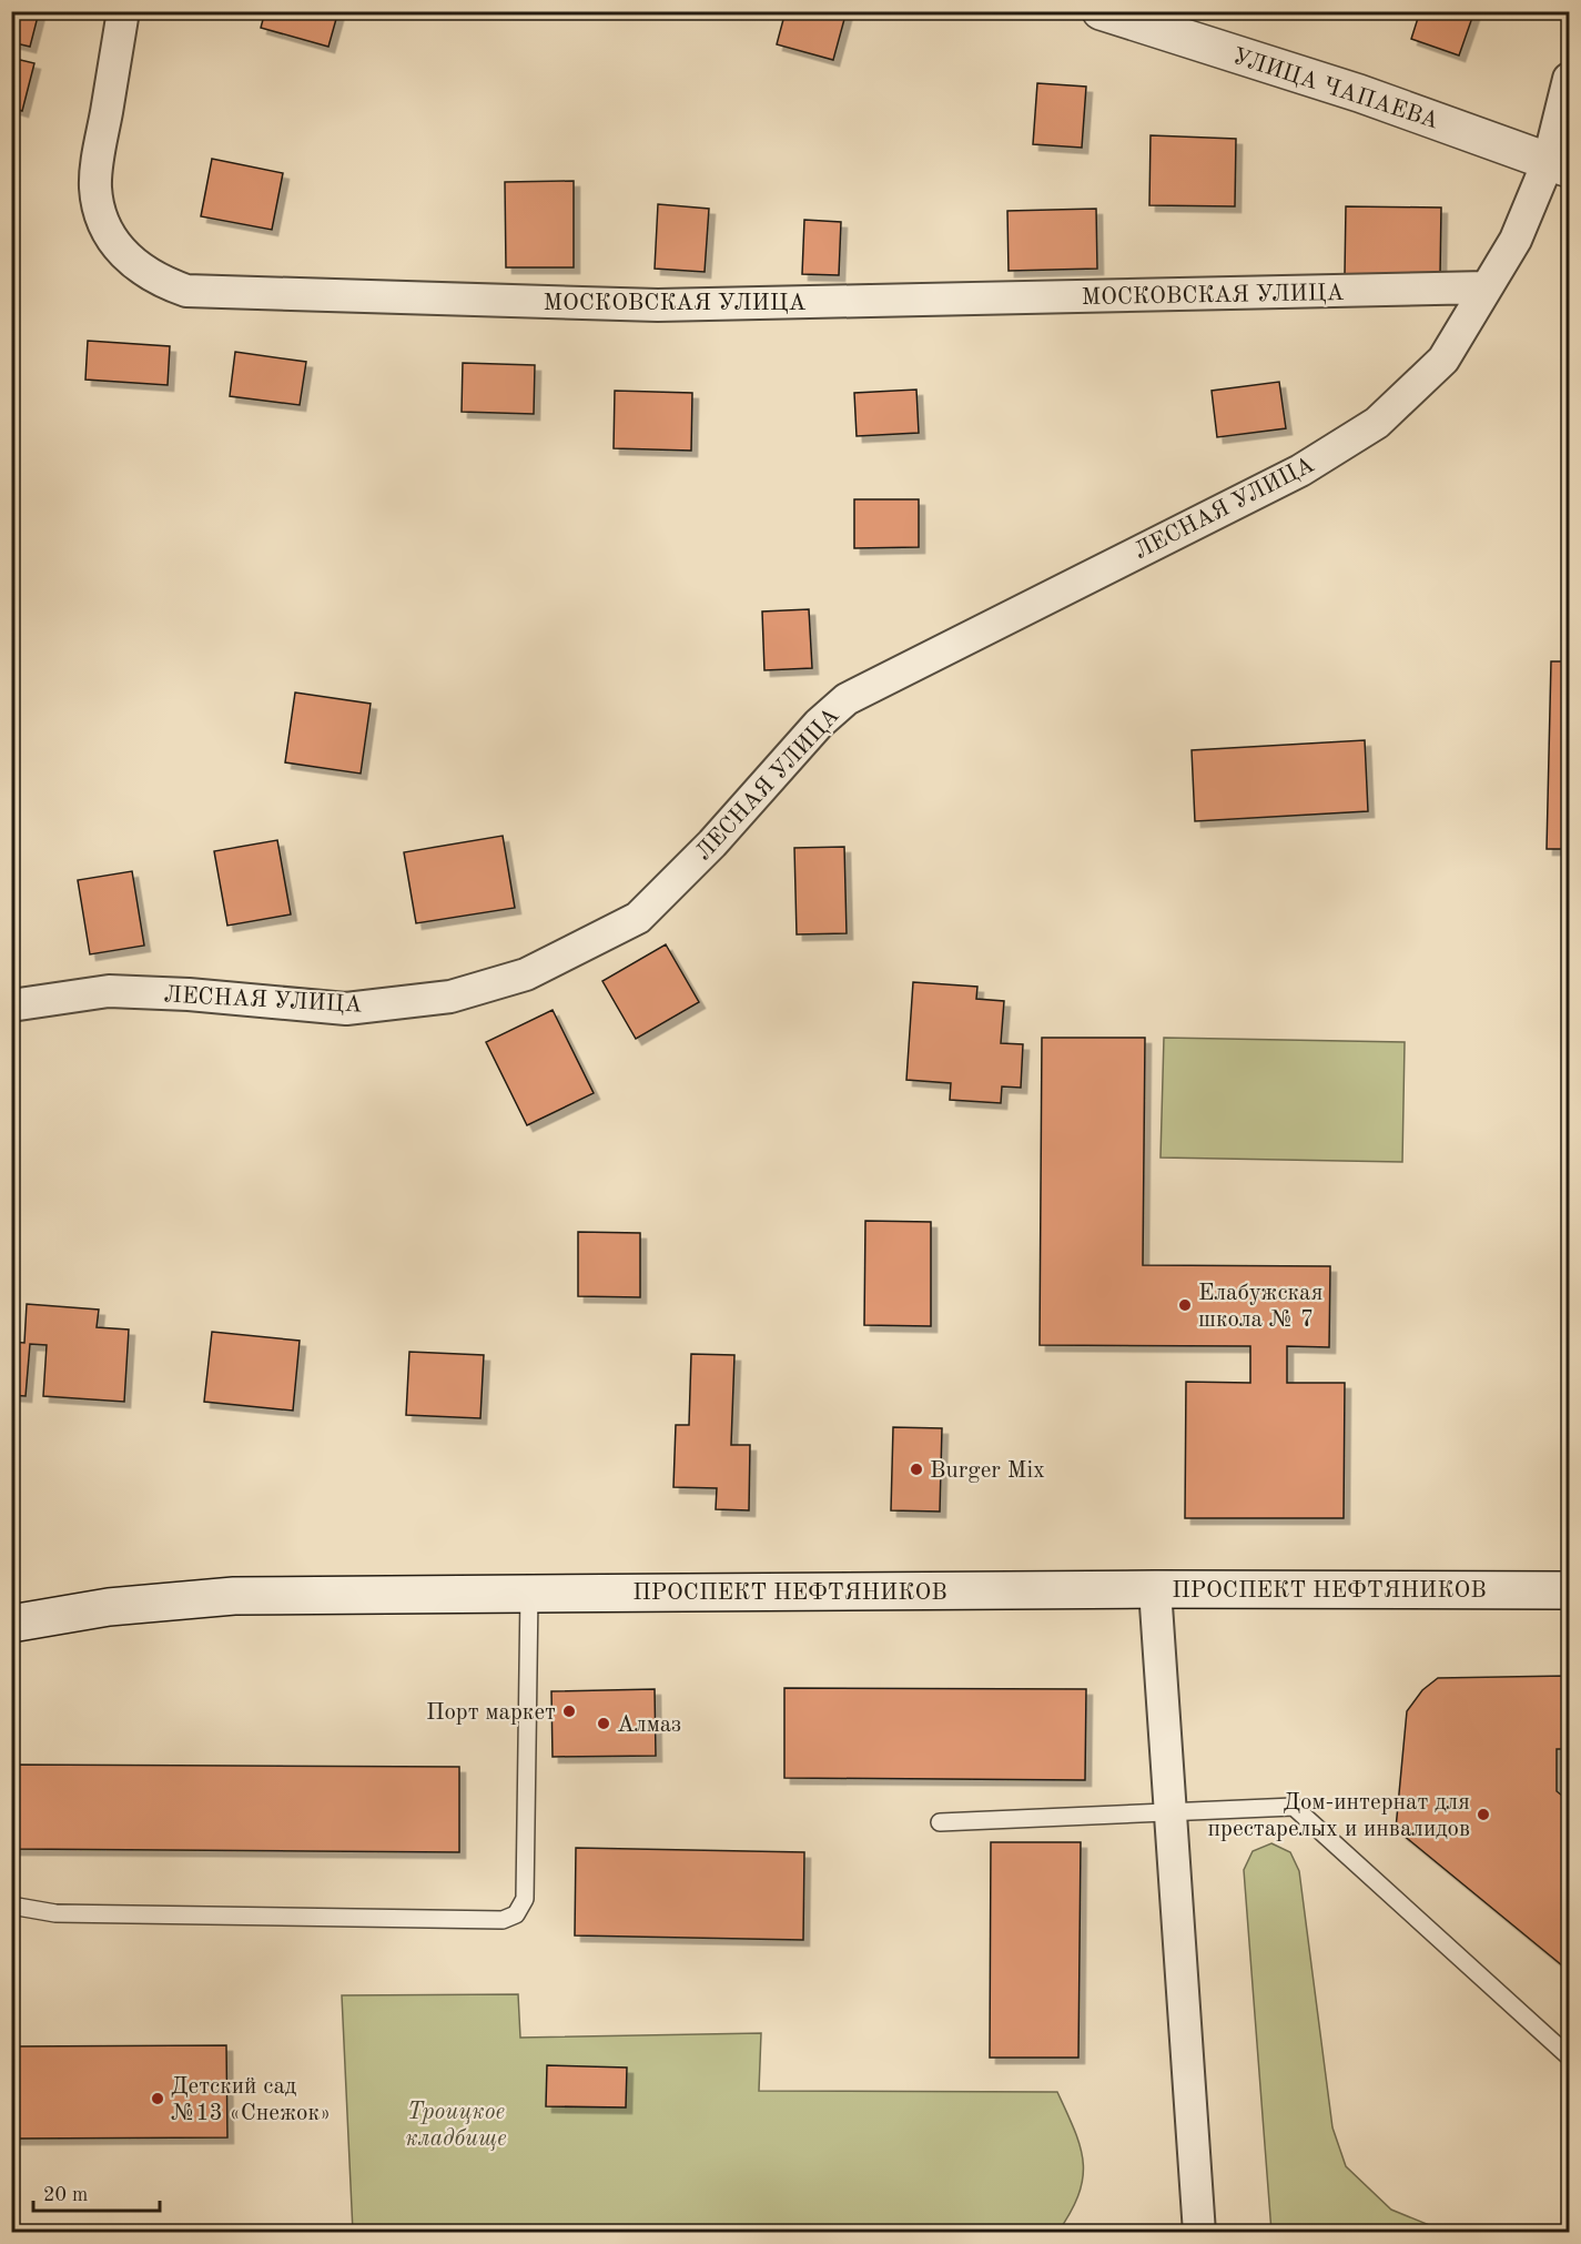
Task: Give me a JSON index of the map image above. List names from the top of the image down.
{
  "streets": {
    "main road": ["УЛИЦА ЧАПАЕВА", "ПРОСПЕКТ НЕФТЯНИКОВ"],
    "street": ["МОСКОВСКАЯ УЛИЦА", "ЛЕСНАЯ УЛИЦА"]
  },
  "crossings": [
    ["УЛИЦА ЧАПАЕВА", "ЛЕСНАЯ УЛИЦА"],
    ["МОСКОВСКАЯ УЛИЦА", "ЛЕСНАЯ УЛИЦА"]
  ],
  "parks": ["Троицкое кладбище"],
  "places": [
    "Елабужская школа № 7",
    "Burger Mix",
    "Порт маркет",
    "Алмаз",
    "Дом-интернат для престарелых и инвалидов",
    "Детский сад №13 «Снежок»"
  ],
  "scale_bar": "20 m"
}
